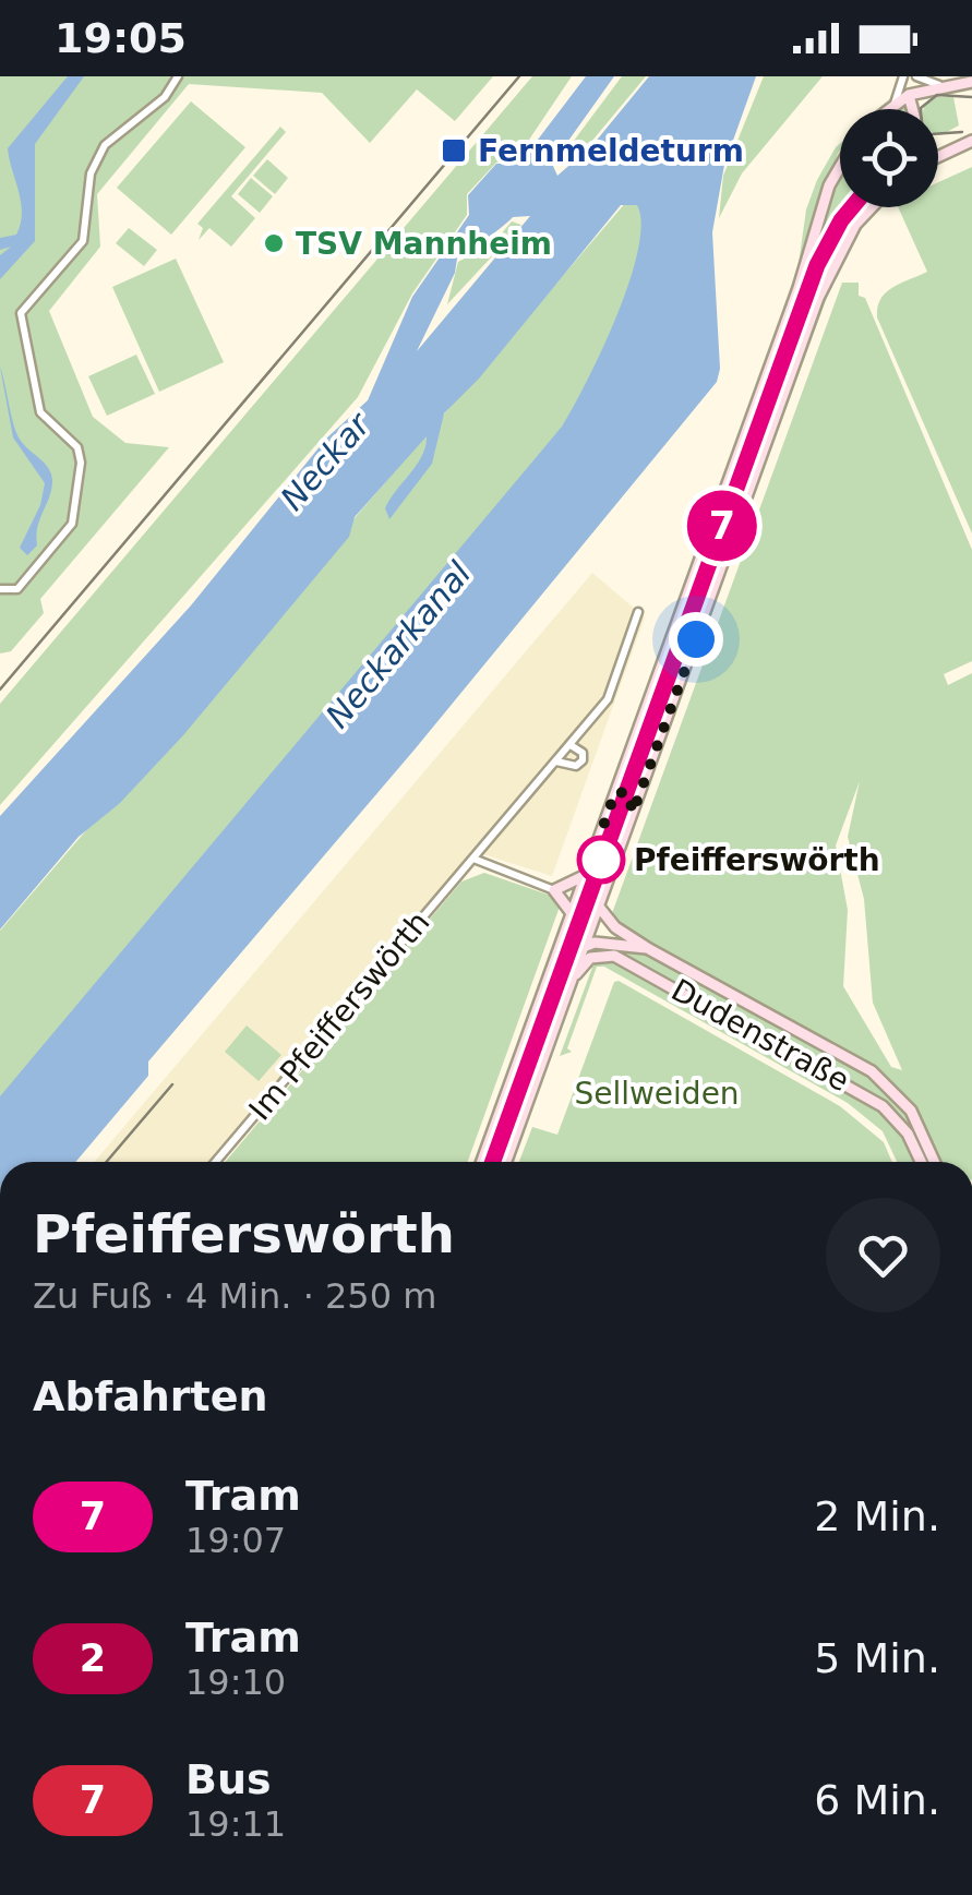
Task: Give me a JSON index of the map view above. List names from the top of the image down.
{
  "streets": {
    "main road": ["Dudenstraße"],
    "street": ["Im Pfeifferswörth"]
  },
  "water": ["Neckar", "Neckarkanal"],
  "parks": ["Sellweiden"],
  "places": {
    "transit": ["Fernmeldeturm"],
    "other": ["TSV Mannheim", "Pfeifferswörth"]
  },
  "lines": ["tram line 7"],
  "page": {
    "status": "19:05",
    "on_map": "7",
    "heading": [
      ["Pfeifferswörth", "Zu Fuß · 4 Min. · 250 m"],
      "Abfahrten"
    ],
    "list": [
      {
        "mark": "7",
        "name": "Tram",
        "note": "19:07",
        "value": "2 Min."
      },
      {
        "mark": "2",
        "name": "Tram",
        "note": "19:10",
        "value": "5 Min."
      },
      {
        "mark": "7",
        "name": "Bus",
        "note": "19:11",
        "value": "6 Min."
      }
    ]
  }
}
